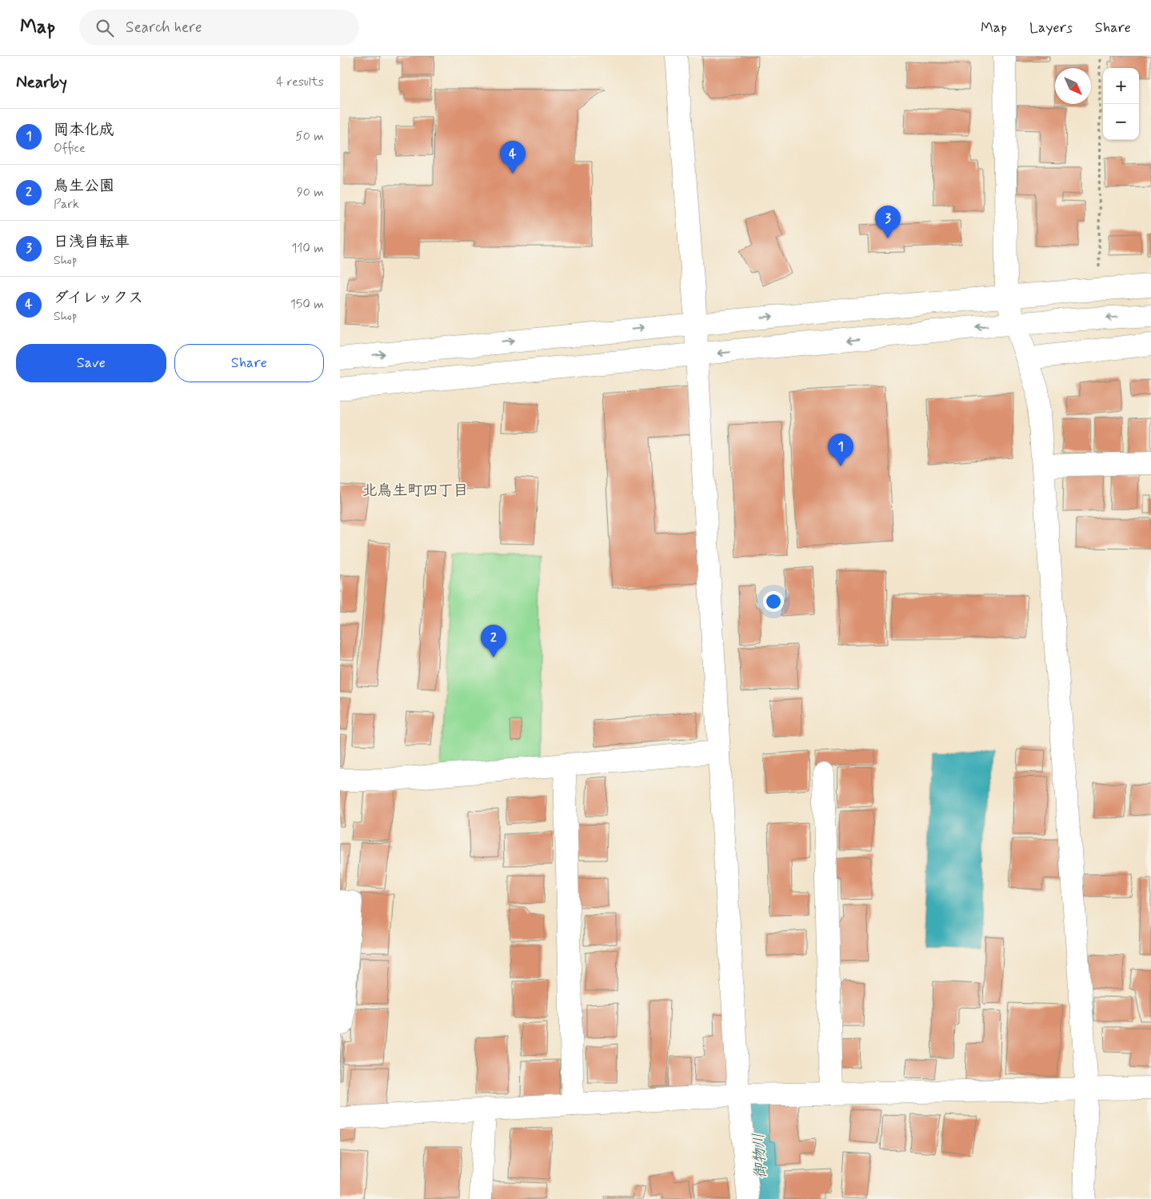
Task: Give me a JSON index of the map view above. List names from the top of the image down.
{
  "districts": ["北鳥生町四丁目"],
  "water": ["御物川"],
  "north": "bottom right",
  "page": {
    "header": "Map",
    "search": "Search here",
    "nav": ["Map", "Layers", "Share"],
    "heading": ["Nearby", "4 results"],
    "map_buttons": ["+", "−"],
    "list": [
      {
        "mark": "1",
        "name": "岡本化成",
        "note": "Office",
        "value": "50 m"
      },
      {
        "mark": "2",
        "name": "鳥生公園",
        "note": "Park",
        "value": "90 m"
      },
      {
        "mark": "3",
        "name": "日浅自転車",
        "note": "Shop",
        "value": "110 m"
      },
      {
        "mark": "4",
        "name": "ダイレックス",
        "note": "Shop",
        "value": "150 m"
      }
    ],
    "pins": [
      "4",
      "3",
      "1",
      "2"
    ],
    "buttons": ["Save", "Share"]
  }
}
